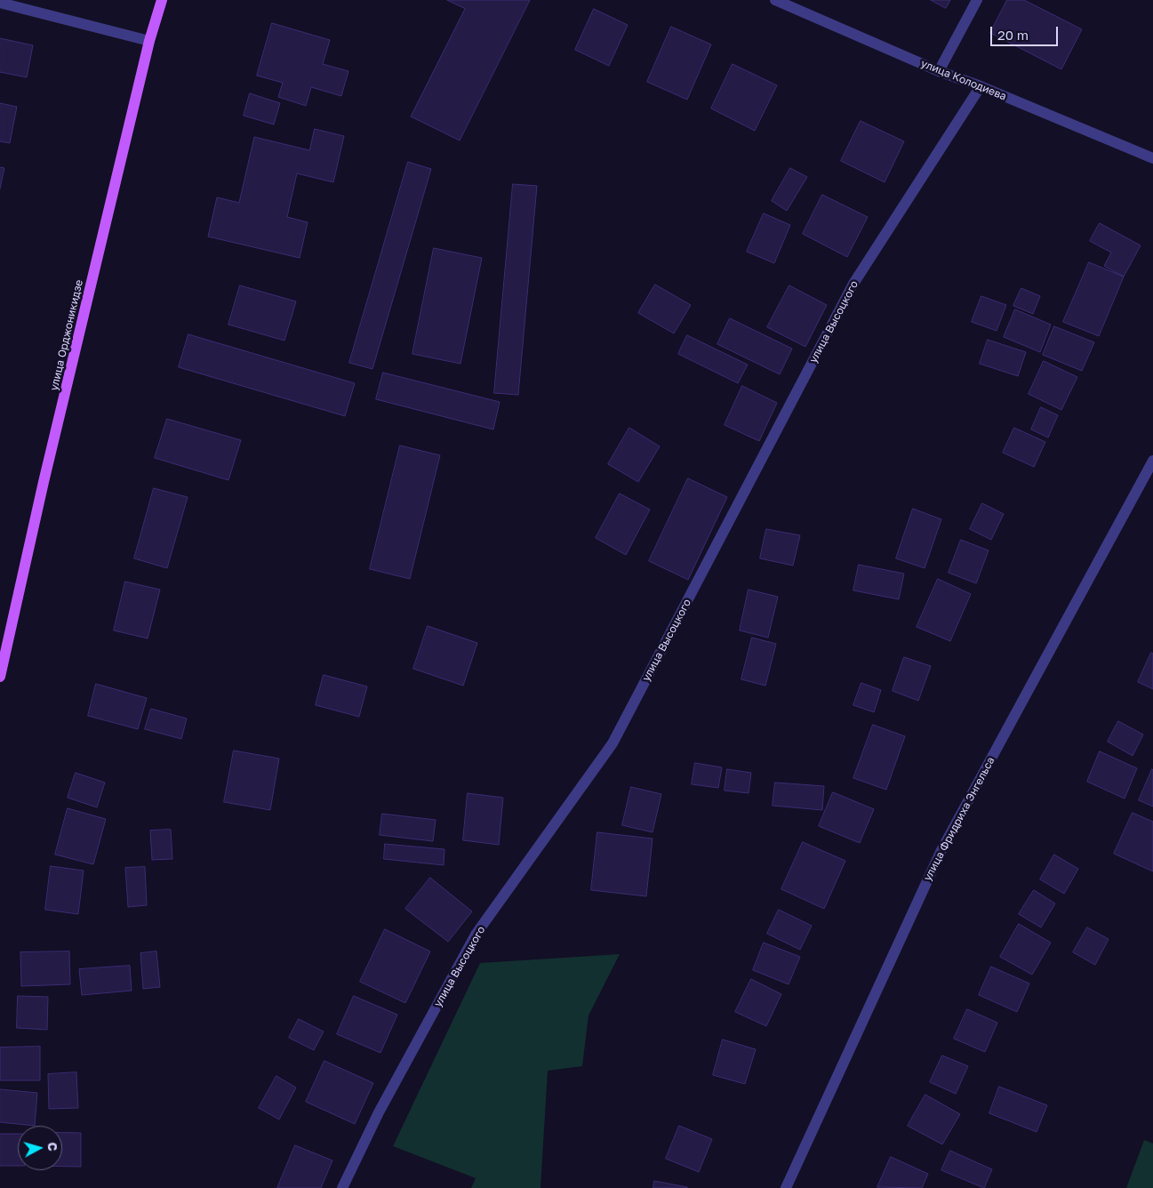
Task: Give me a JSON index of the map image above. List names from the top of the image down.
{
  "streets": {
    "main road": ["улица Орджоникидзе"],
    "street": ["улица Колодиева", "улица Высоцкого", "улица Фридриха Энгельса"]
  },
  "crossings": [
    ["улица Колодиева", "улица Высоцкого"]
  ],
  "scale_bar": "20 m",
  "north": "right"
}
